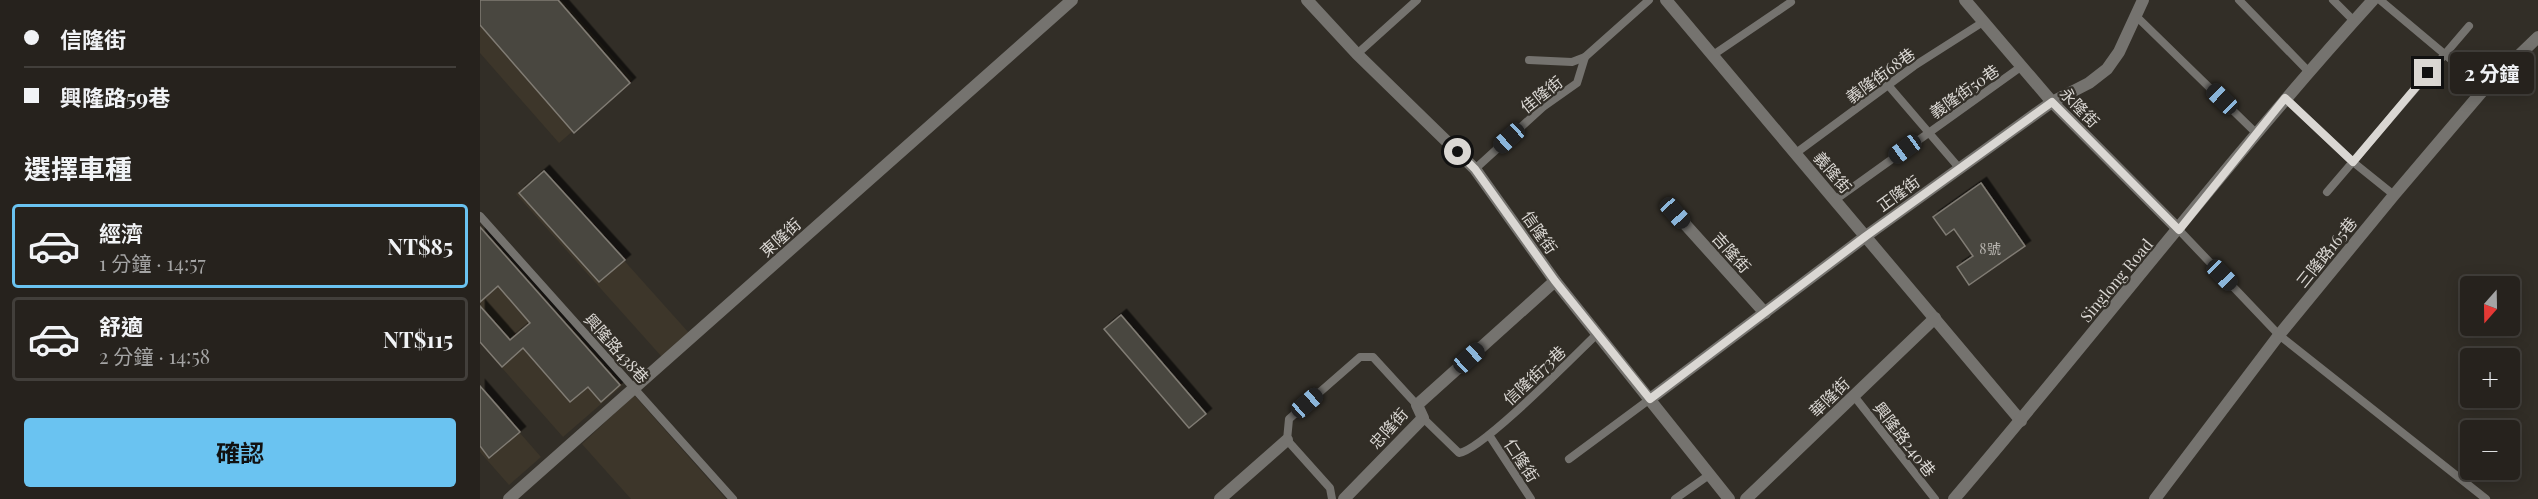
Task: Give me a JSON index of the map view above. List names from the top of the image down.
{
  "streets": {
    "street": [
      "永隆街",
      "義隆街",
      "正隆街",
      "信隆街",
      "東隆街",
      "吉隆街",
      "三隆路165巷",
      "Singlong Road",
      "華隆街",
      "忠隆街"
    ],
    "lane": [
      "義隆街68巷",
      "義隆街50巷",
      "佳隆街",
      "興隆路438巷",
      "信隆街73巷",
      "興隆路240巷",
      "仁隆街"
    ]
  },
  "crossings": [
    ["義隆街68巷", "永隆街"],
    ["義隆街68巷", "義隆街"],
    ["義隆街50巷", "永隆街"],
    ["義隆街50巷", "義隆街"],
    ["佳隆街", "信隆街"],
    ["永隆街", "正隆街"],
    ["永隆街", "Singlong Road"],
    ["義隆街", "正隆街"],
    ["義隆街", "Singlong Road"],
    ["義隆街", "華隆街"],
    ["正隆街", "信隆街"],
    ["正隆街", "吉隆街"],
    ["信隆街", "信隆街73巷"],
    ["信隆街", "忠隆街"],
    ["東隆街", "興隆路438巷"],
    ["信隆街73巷", "忠隆街"],
    ["信隆街73巷", "仁隆街"],
    ["華隆街", "興隆路240巷"]
  ],
  "house_numbers": ["8號"],
  "north": "bottom",
  "page": {
    "banner": ["信隆街", "興隆路59巷"],
    "bubble": "2 分鐘",
    "heading": "選擇車種",
    "list": [
      {
        "name": "經濟",
        "note": "1 分鐘 · 14:57",
        "value": "NT$85"
      },
      {
        "name": "舒適",
        "note": "2 分鐘 · 14:58",
        "value": "NT$115"
      }
    ],
    "map_buttons": ["+", "−"],
    "buttons": "確認"
  }
}
